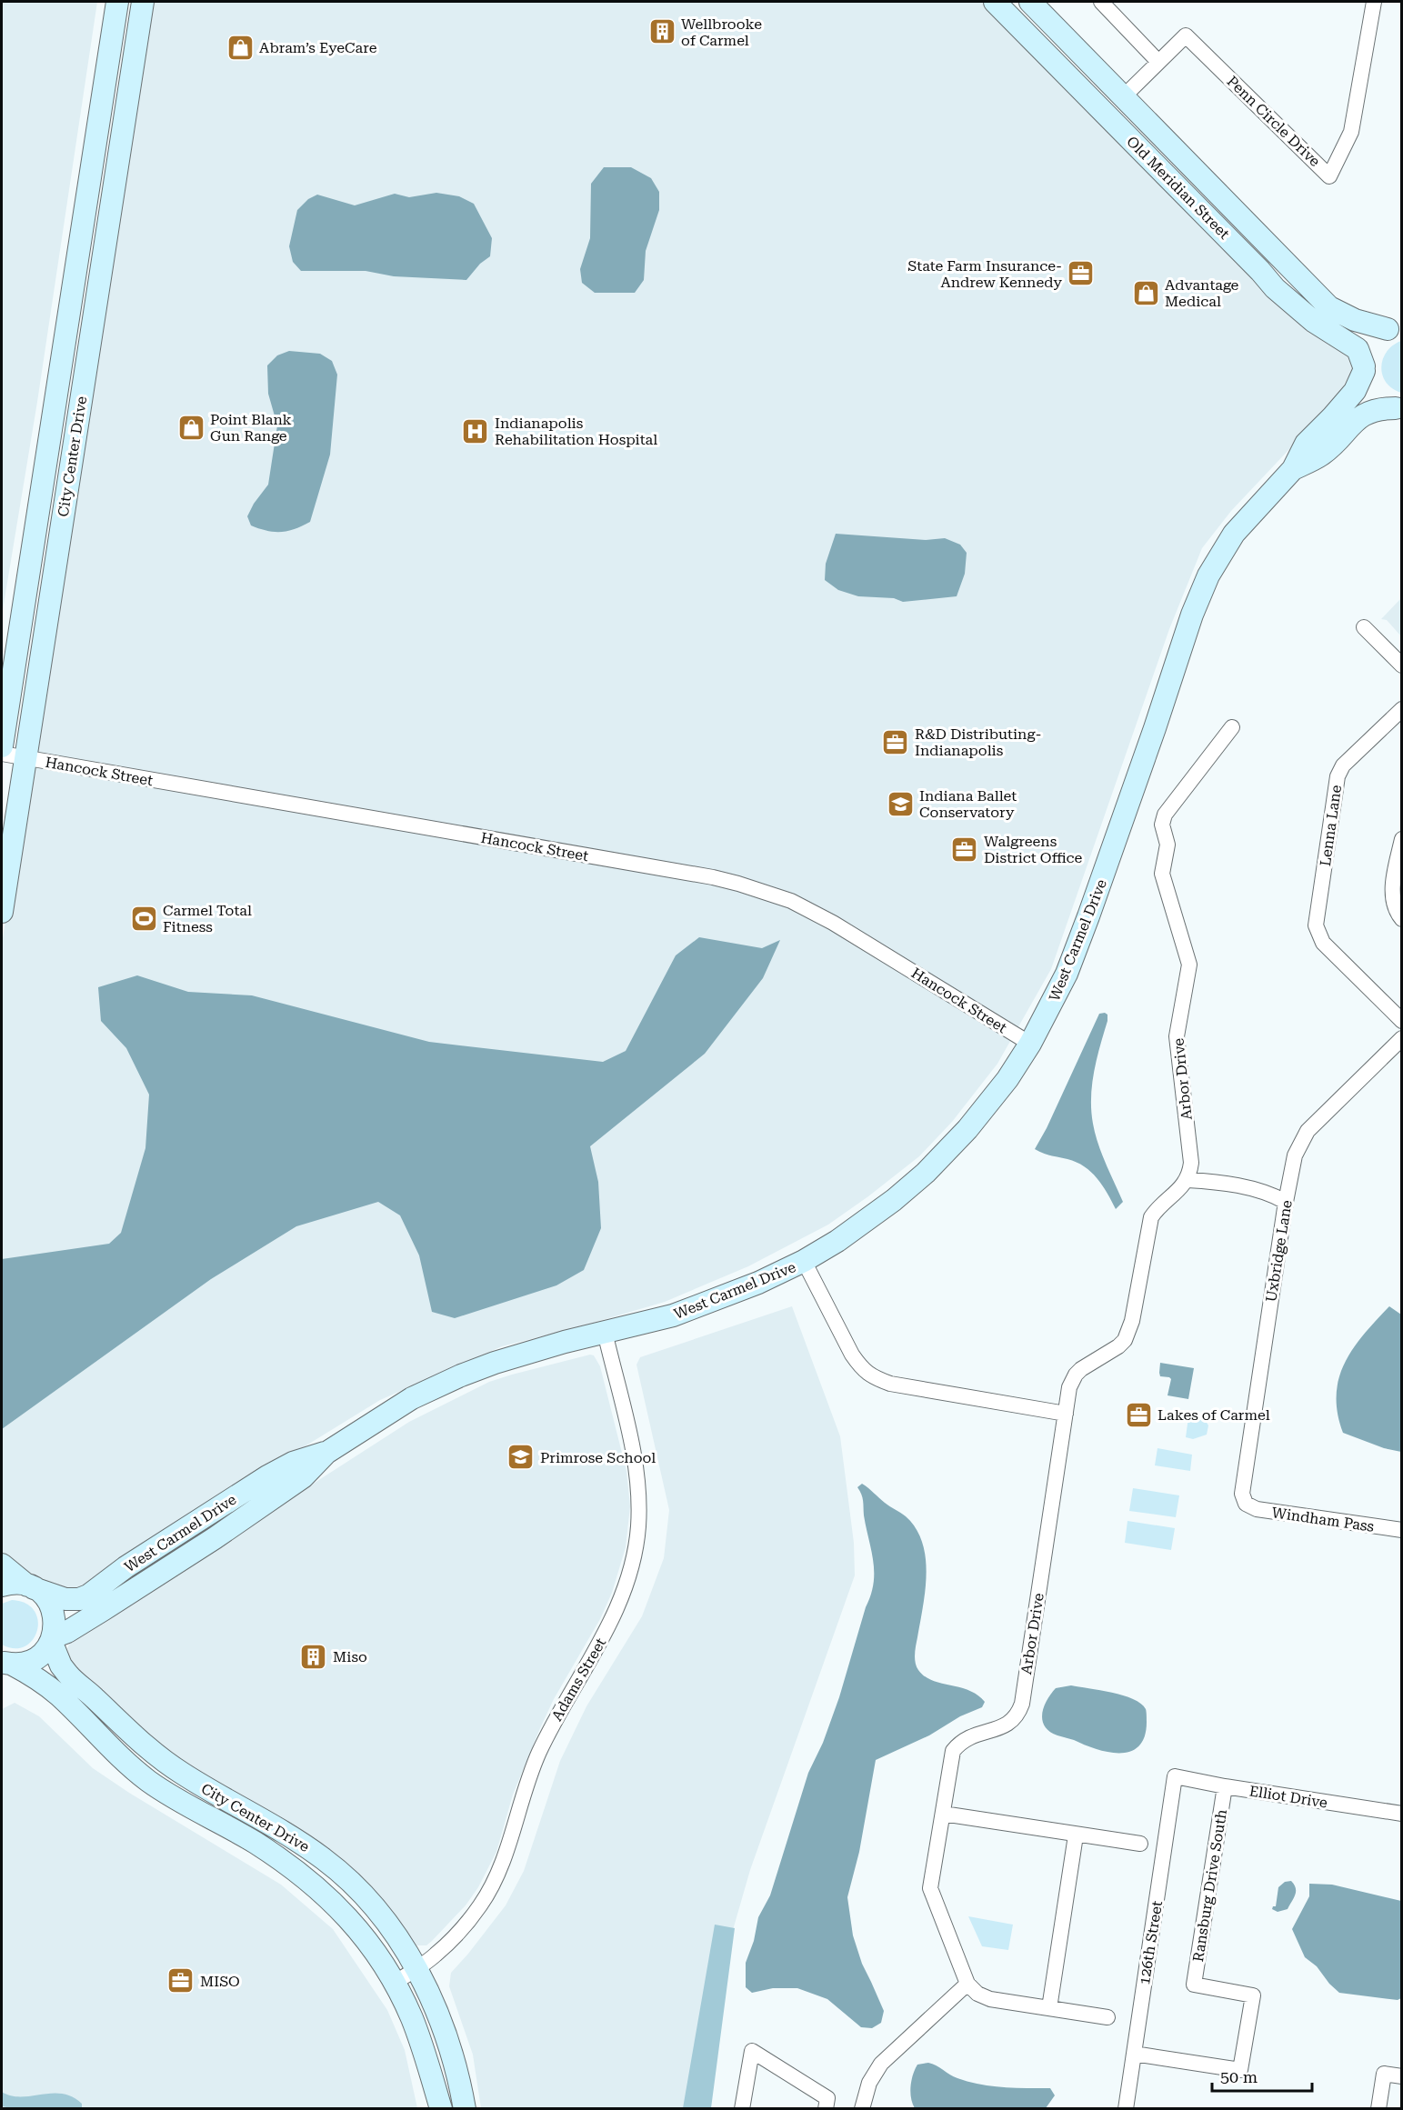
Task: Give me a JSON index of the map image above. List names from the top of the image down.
{
  "streets": {
    "street": [
      "Penn Circle Drive",
      "Old Meridian Street",
      "City Center Drive",
      "Hancock Street",
      "Lenna Lane",
      "West Carmel Drive",
      "Arbor Drive",
      "Uxbridge Lane",
      "Windham Pass",
      "Adams Street",
      "Elliot Drive",
      "Ransburg Drive South",
      "126th Street"
    ]
  },
  "crossings": [
    ["Penn Circle Drive", "Old Meridian Street"],
    ["Old Meridian Street", "West Carmel Drive"],
    ["City Center Drive", "Hancock Street"],
    ["City Center Drive", "West Carmel Drive"],
    ["City Center Drive", "Adams Street"],
    ["Hancock Street", "West Carmel Drive"],
    ["West Carmel Drive", "Adams Street"],
    ["Uxbridge Lane", "Windham Pass"],
    ["Elliot Drive", "Ransburg Drive South"],
    ["Elliot Drive", "126th Street"],
    ["Ransburg Drive South", "126th Street"]
  ],
  "places": {
    "building": ["Wellbrooke of Carmel", "Miso"],
    "shop": ["Abram’s EyeCare", "Advantage Medical", "Point Blank Gun Range"],
    "office": [
      "State Farm Insurance- Andrew Kennedy",
      "R&D Distributing- Indianapolis",
      "Walgreens District Office",
      "Lakes of Carmel",
      "MISO"
    ],
    "hospital": ["Indianapolis Rehabilitation Hospital"],
    "school or university": ["Indiana Ballet Conservatory", "Primrose School"],
    "sports": ["Carmel Total Fitness"]
  },
  "scale_bar": "50 m"
}
